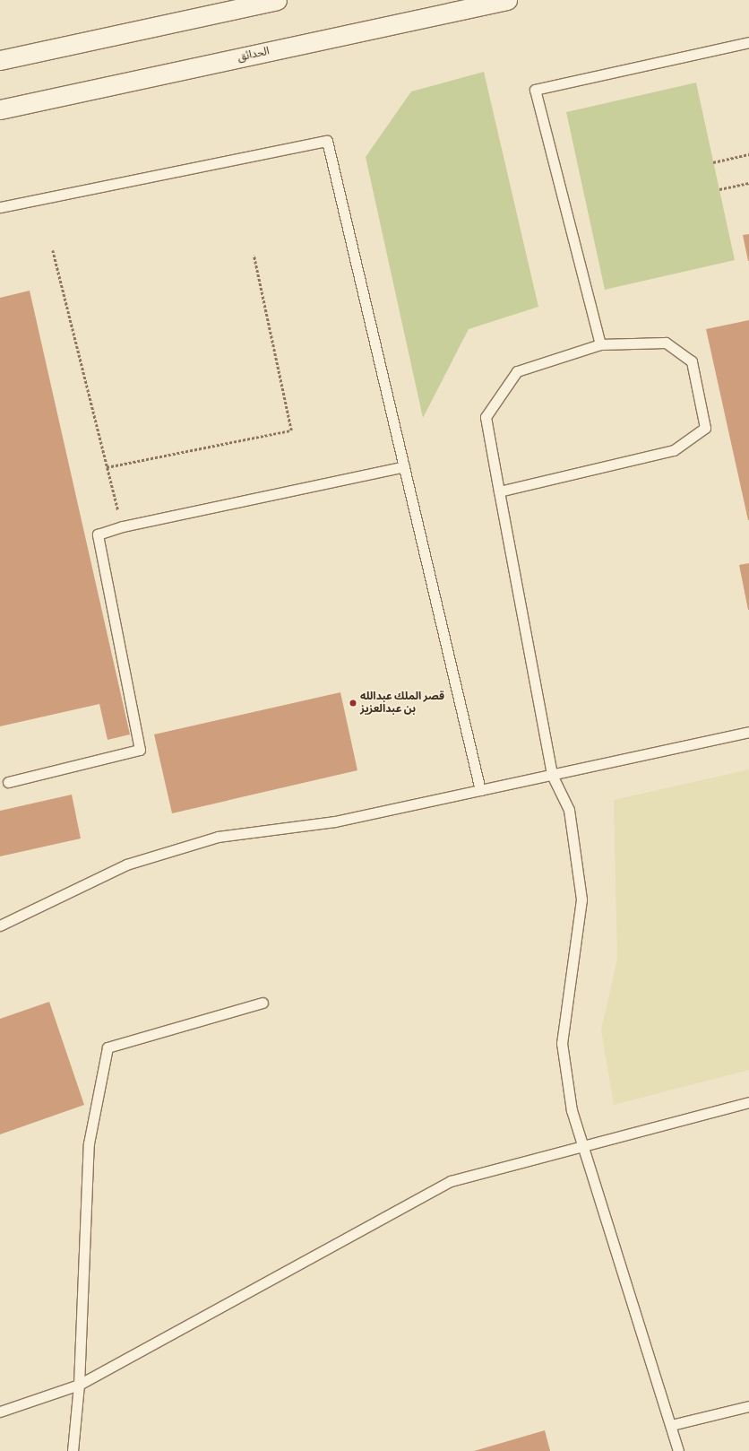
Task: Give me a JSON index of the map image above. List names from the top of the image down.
{
  "streets": {
    "street": ["الحدائق"]
  },
  "places": ["قصر الملك عبدالله بن عبدالعزيز"]
}
